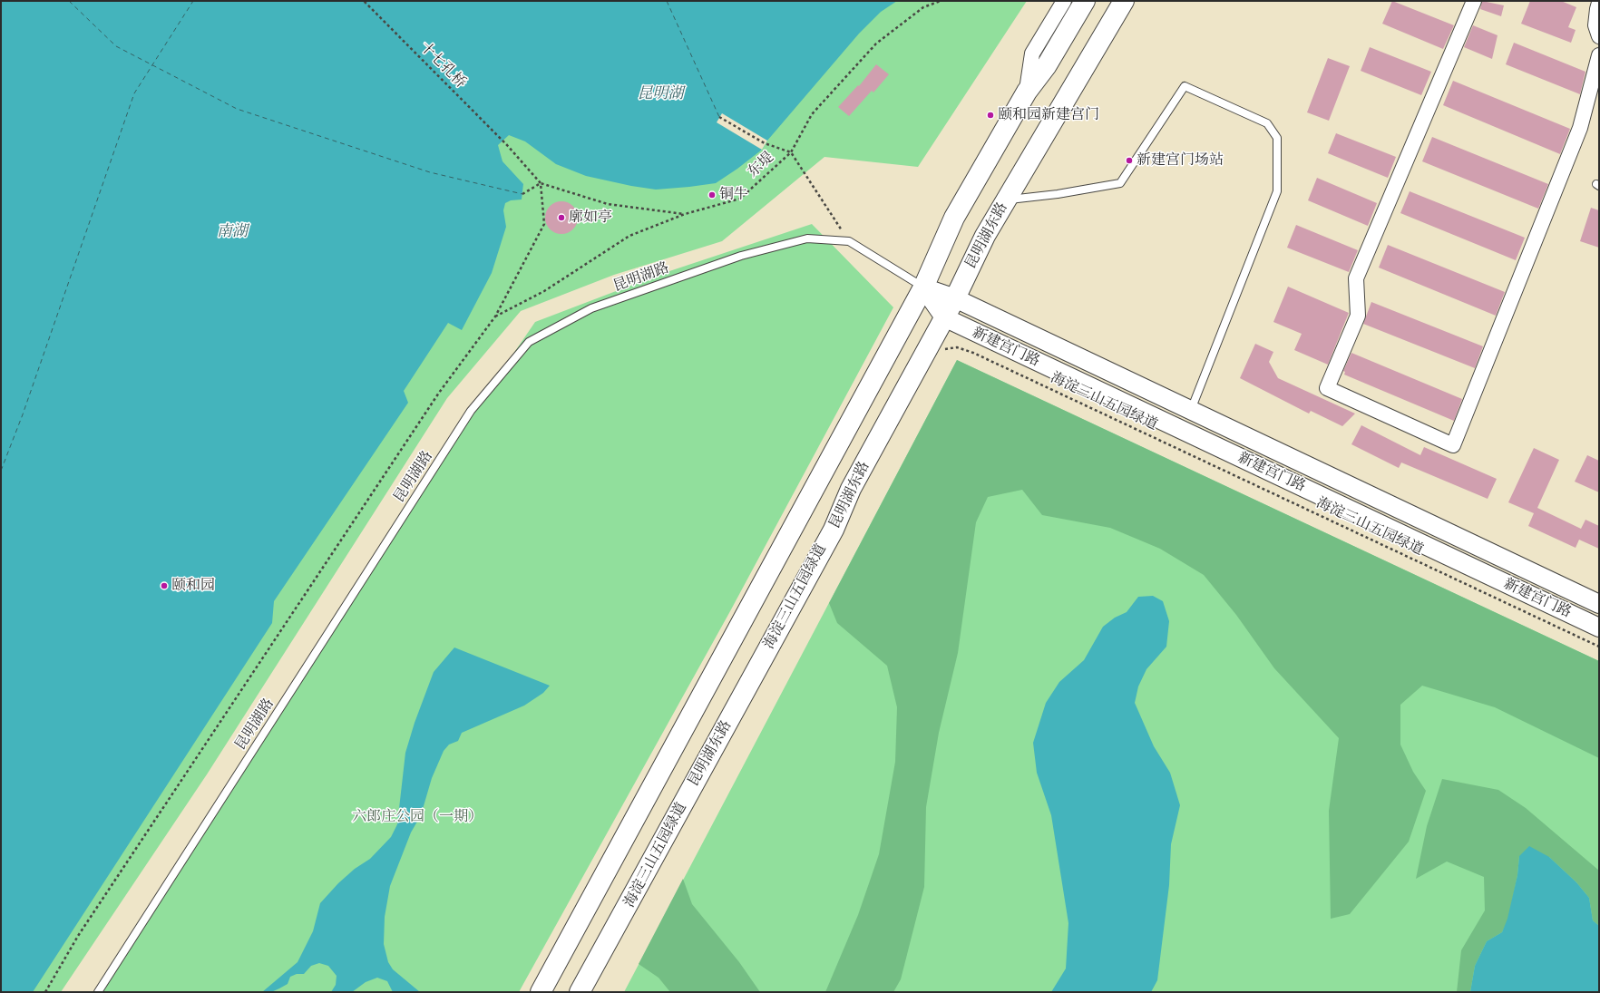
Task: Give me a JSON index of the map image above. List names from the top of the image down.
{
  "streets": {
    "main road": ["昆明湖东路"],
    "street": ["新建宫门路"],
    "lane": ["昆明湖路"],
    "path": ["十七孔桥", "东堤", "海淀三山五园绿道"]
  },
  "crossings": [
    ["昆明湖东路", "新建宫门路"],
    ["昆明湖路", "新建宫门路"]
  ],
  "water": ["昆明湖", "南湖"],
  "parks": ["六郎庄公园（一期）"],
  "places": [
    "颐和园新建宫门",
    "新建宫门场站",
    "铜牛",
    "廓如亭",
    "颐和园"
  ]
}
